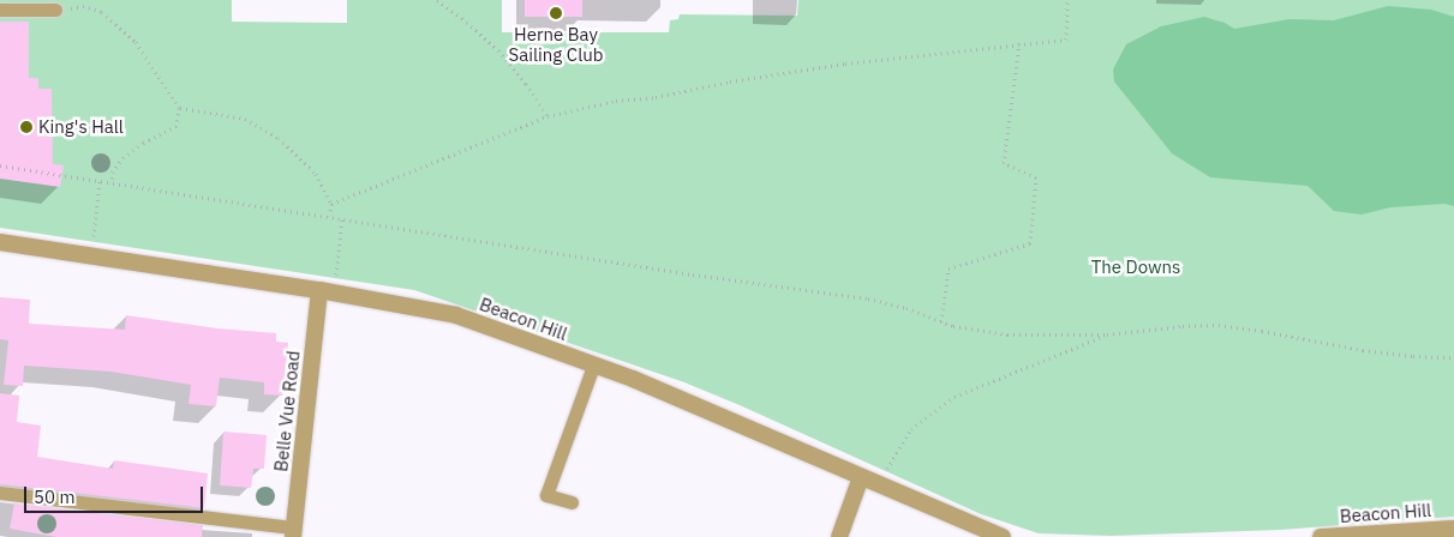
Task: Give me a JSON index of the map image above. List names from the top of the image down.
{
  "streets": {
    "street": ["Beacon Hill", "Belle Vue Road"]
  },
  "crossings": [
    ["Beacon Hill", "Belle Vue Road"]
  ],
  "parks": ["The Downs"],
  "places": ["Herne Bay Sailing Club", "King's Hall"],
  "scale_bar": "50 m"
}
